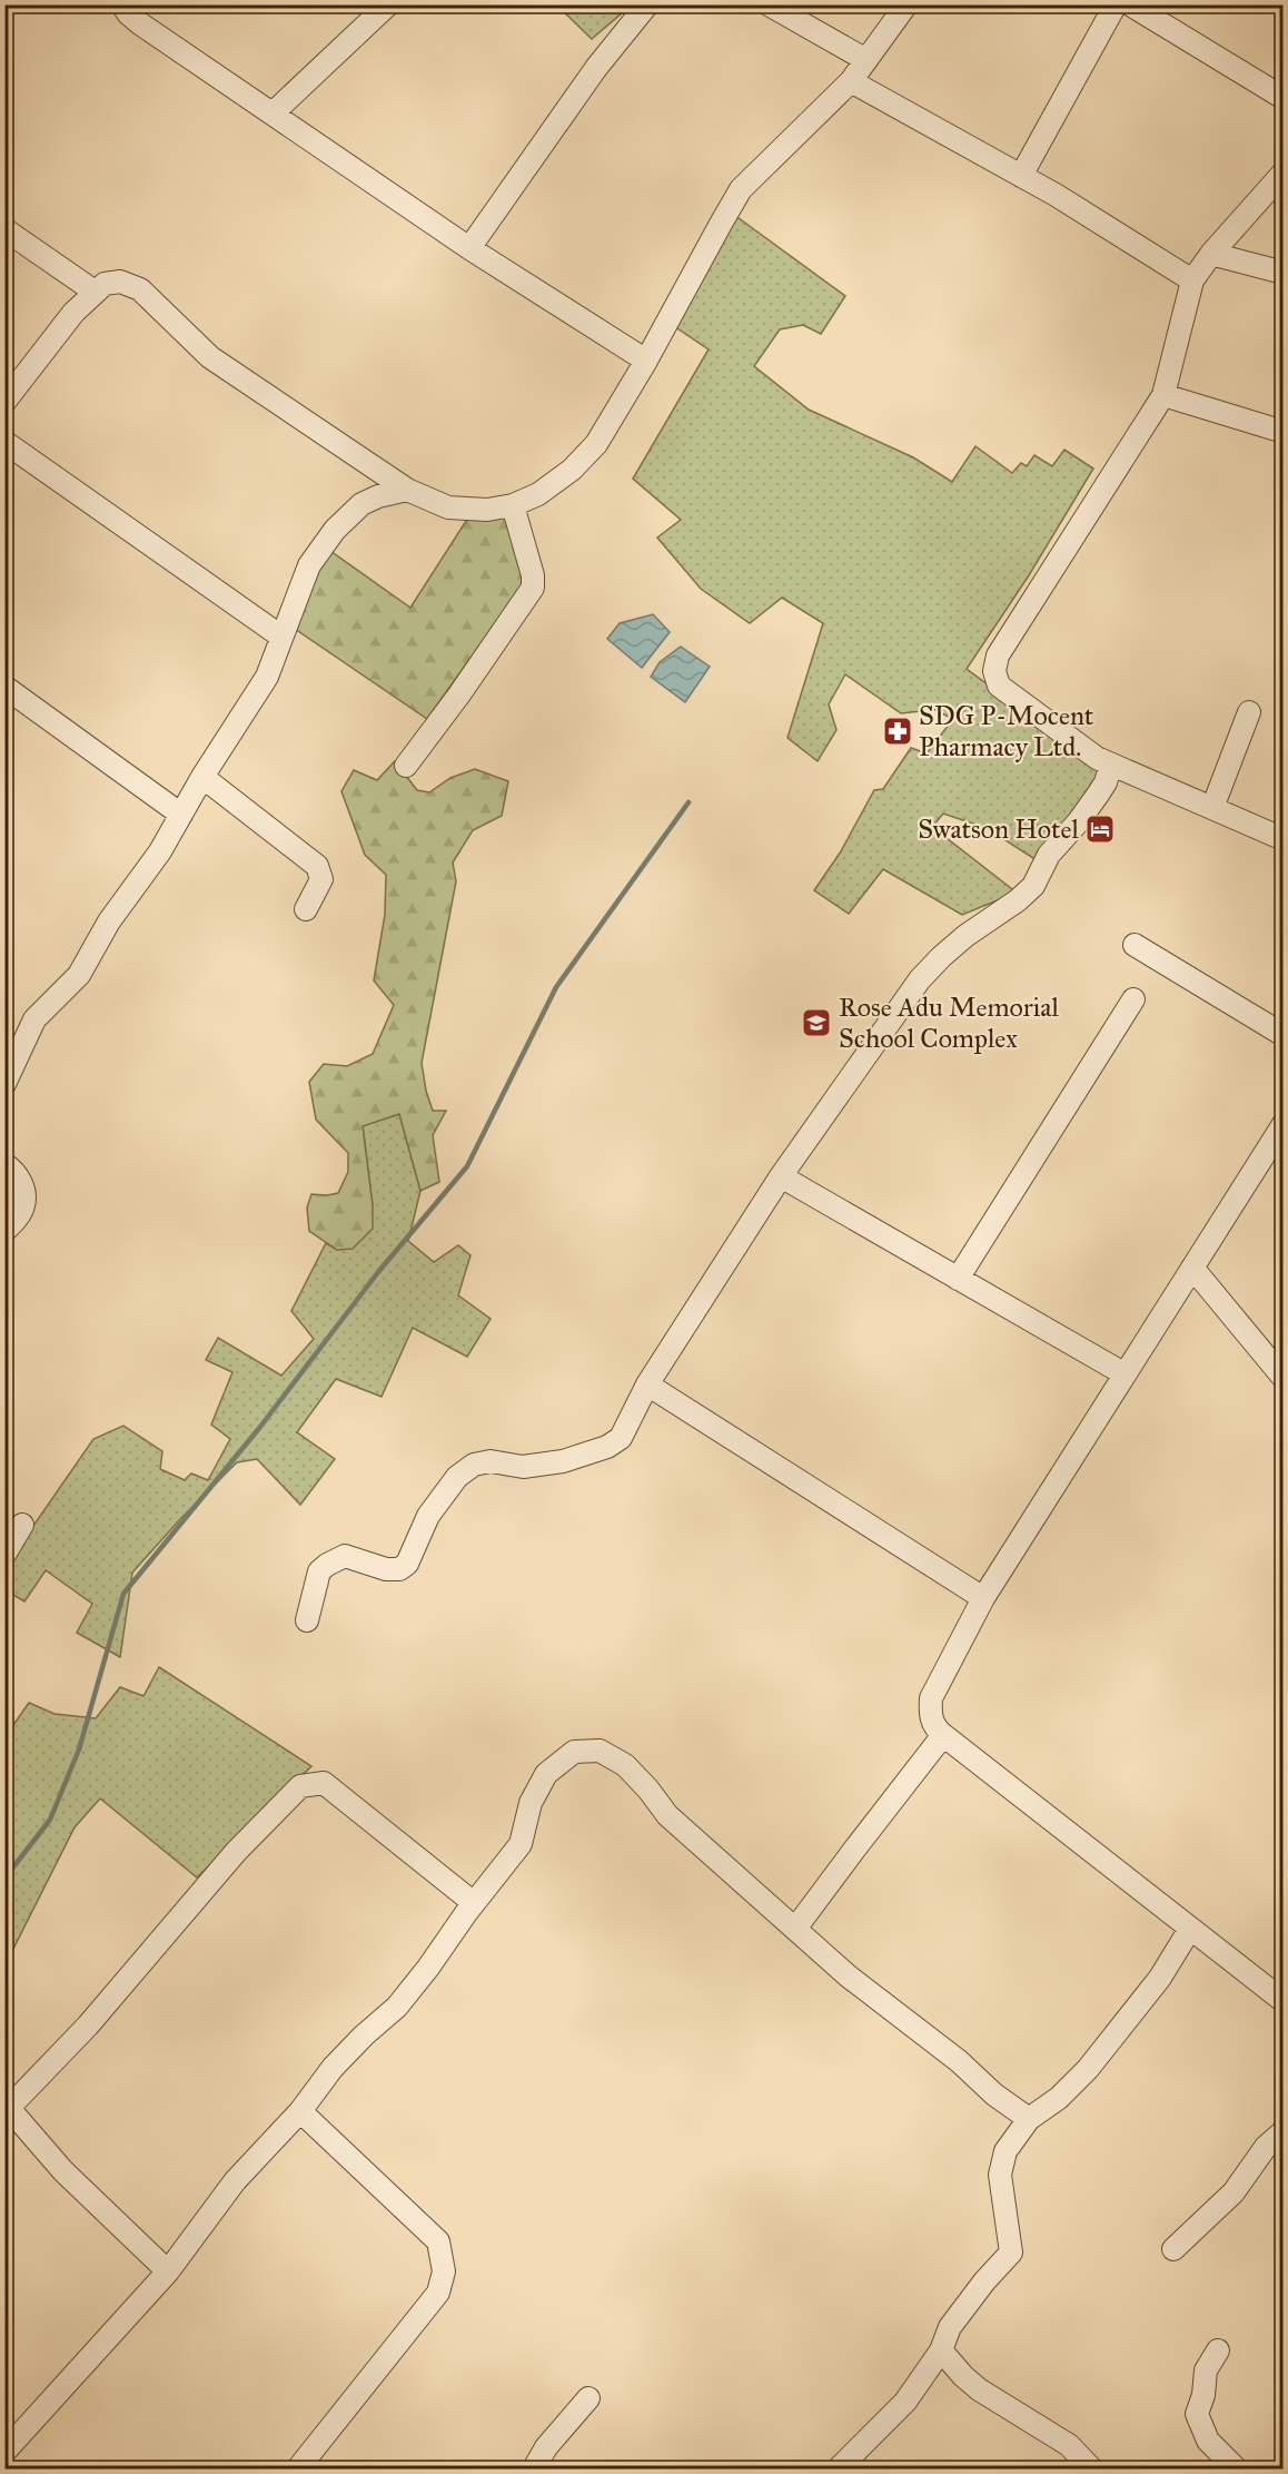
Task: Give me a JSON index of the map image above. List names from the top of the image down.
{
  "places": {
    "pharmacy": ["SDG P-Mocent Pharmacy Ltd."],
    "hotel": ["Swatson Hotel"],
    "school or university": ["Rose Adu Memorial School Complex"]
  }
}
